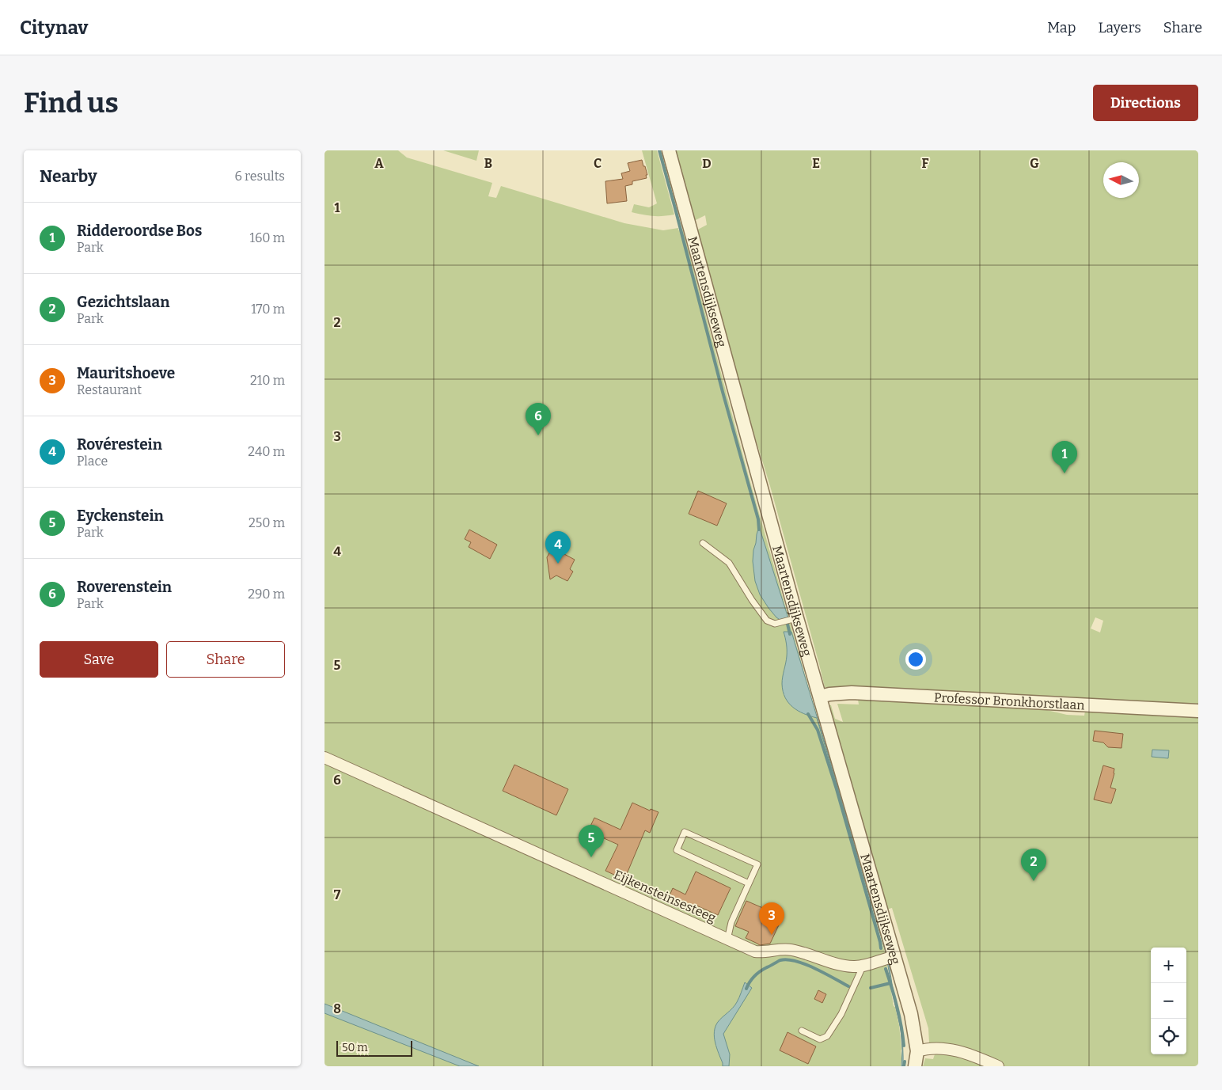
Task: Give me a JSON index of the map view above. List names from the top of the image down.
{
  "streets": {
    "street": ["Maartensdijkseweg", "Professor Bronkhorstlaan", "Eijkensteinsesteeg"]
  },
  "crossings": [
    ["Maartensdijkseweg", "Professor Bronkhorstlaan"],
    ["Maartensdijkseweg", "Eijkensteinsesteeg"]
  ],
  "scale_bar": "50 m",
  "north": "left",
  "page": {
    "header": "Citynav",
    "nav": ["Map", "Layers", "Share"],
    "buttons": [
      "Directions",
      ["Save", "Share"]
    ],
    "title": "Find us",
    "heading": ["Nearby", "6 results"],
    "list": [
      {
        "mark": "1",
        "name": "Ridderoordse Bos",
        "note": "Park",
        "value": "160 m"
      },
      {
        "mark": "2",
        "name": "Gezichtslaan",
        "note": "Park",
        "value": "170 m"
      },
      {
        "mark": "3",
        "name": "Mauritshoeve",
        "note": "Restaurant",
        "value": "210 m"
      },
      {
        "mark": "4",
        "name": "Rovérestein",
        "note": "Place",
        "value": "240 m"
      },
      {
        "mark": "5",
        "name": "Eyckenstein",
        "note": "Park",
        "value": "250 m"
      },
      {
        "mark": "6",
        "name": "Roverenstein",
        "note": "Park",
        "value": "290 m"
      }
    ],
    "pins": [
      "6",
      "1",
      "4",
      "5",
      "2",
      "3"
    ],
    "map_buttons": ["+", "−"],
    "scale": "50 m"
  },
  "grid": {
    "columns": [
      "A",
      "B",
      "C",
      "D",
      "E",
      "F",
      "G"
    ],
    "rows": [
      "1",
      "2",
      "3",
      "4",
      "5",
      "6",
      "7",
      "8"
    ]
  }
}
